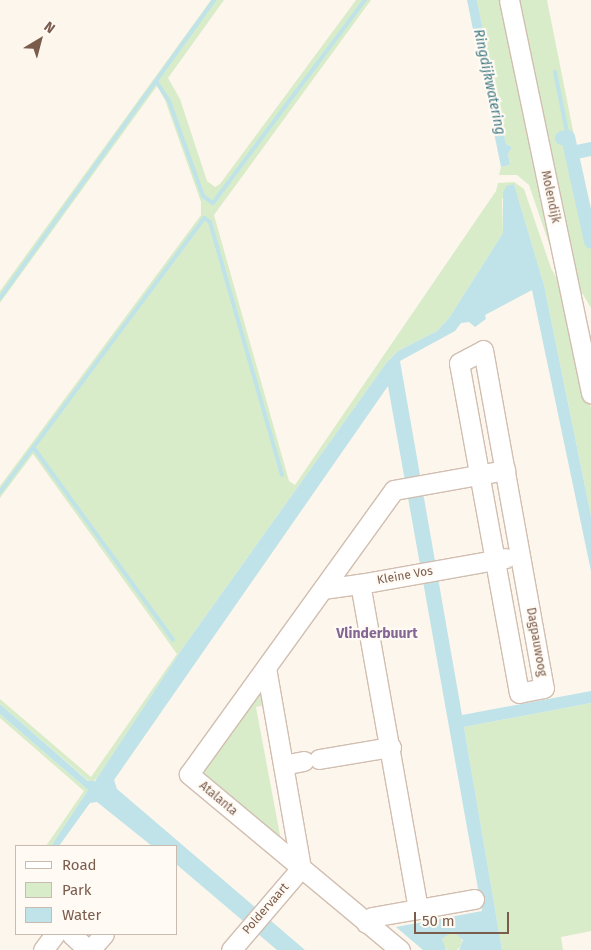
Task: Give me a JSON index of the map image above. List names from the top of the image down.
{
  "streets": {
    "street": [
      "Molendijk",
      "Kleine Vos",
      "Dagpauwoog",
      "Atalanta",
      "Poldervaart"
    ]
  },
  "crossings": [
    ["Kleine Vos", "Dagpauwoog"],
    ["Dagpauwoog", "Atalanta"],
    ["Atalanta", "Poldervaart"]
  ],
  "districts": ["Vlinderbuurt"],
  "water": ["Ringdijkwatering"],
  "legend": ["Road", "Park", "Water"],
  "scale_bar": "50 m",
  "north": "top right"
}
